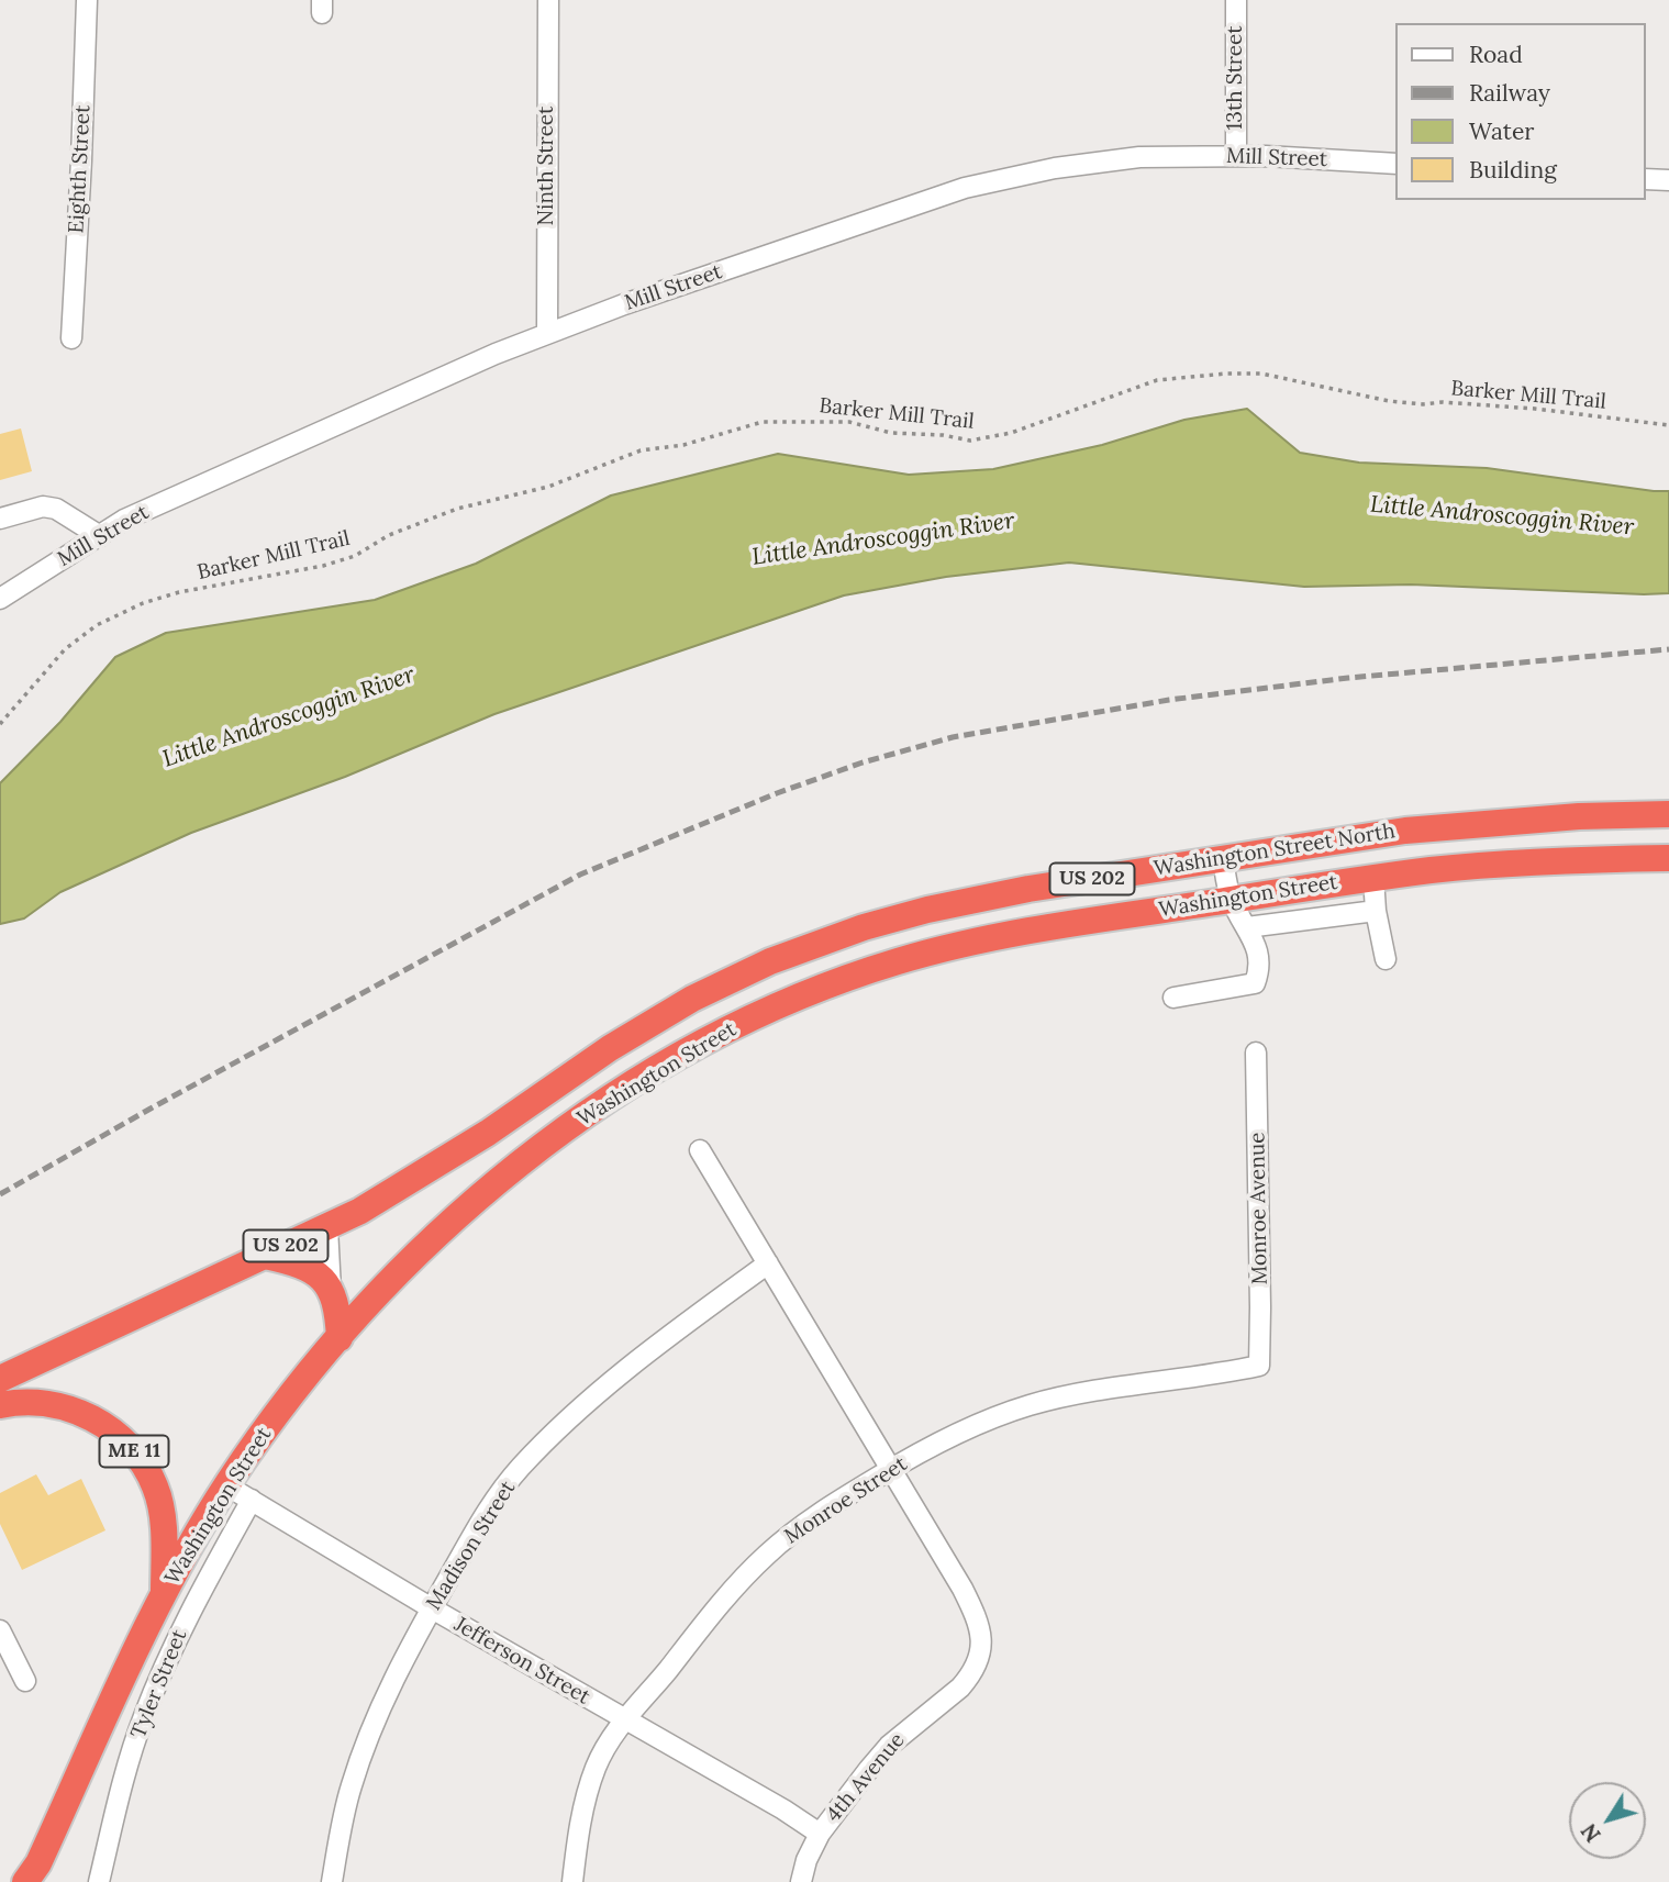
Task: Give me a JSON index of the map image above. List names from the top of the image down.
{
  "streets": {
    "highway": [
      "Washington Street North",
      "US 202",
      "Washington Street",
      "ME 11"
    ],
    "street": [
      "13th Street",
      "Mill Street",
      "Ninth Street",
      "Eighth Street",
      "Monroe Avenue",
      "Monroe Street",
      "Madison Street",
      "Jefferson Street",
      "Tyler Street",
      "4th Avenue"
    ],
    "path": ["Barker Mill Trail"]
  },
  "crossings": [
    ["13th Street", "Mill Street"],
    ["Mill Street", "Ninth Street"],
    ["Washington Street North", "Washington Street"],
    ["Washington Street", "ME 11"],
    ["Washington Street", "Jefferson Street"],
    ["Monroe Avenue", "Monroe Street"],
    ["Monroe Street", "Jefferson Street"],
    ["Monroe Street", "4th Avenue"],
    ["Madison Street", "Jefferson Street"],
    ["Jefferson Street", "Tyler Street"],
    ["Jefferson Street", "4th Avenue"]
  ],
  "water": ["Little Androscoggin River"],
  "legend": [
    "Road",
    "Railway",
    "Water",
    "Building"
  ],
  "north": "bottom left"
}
